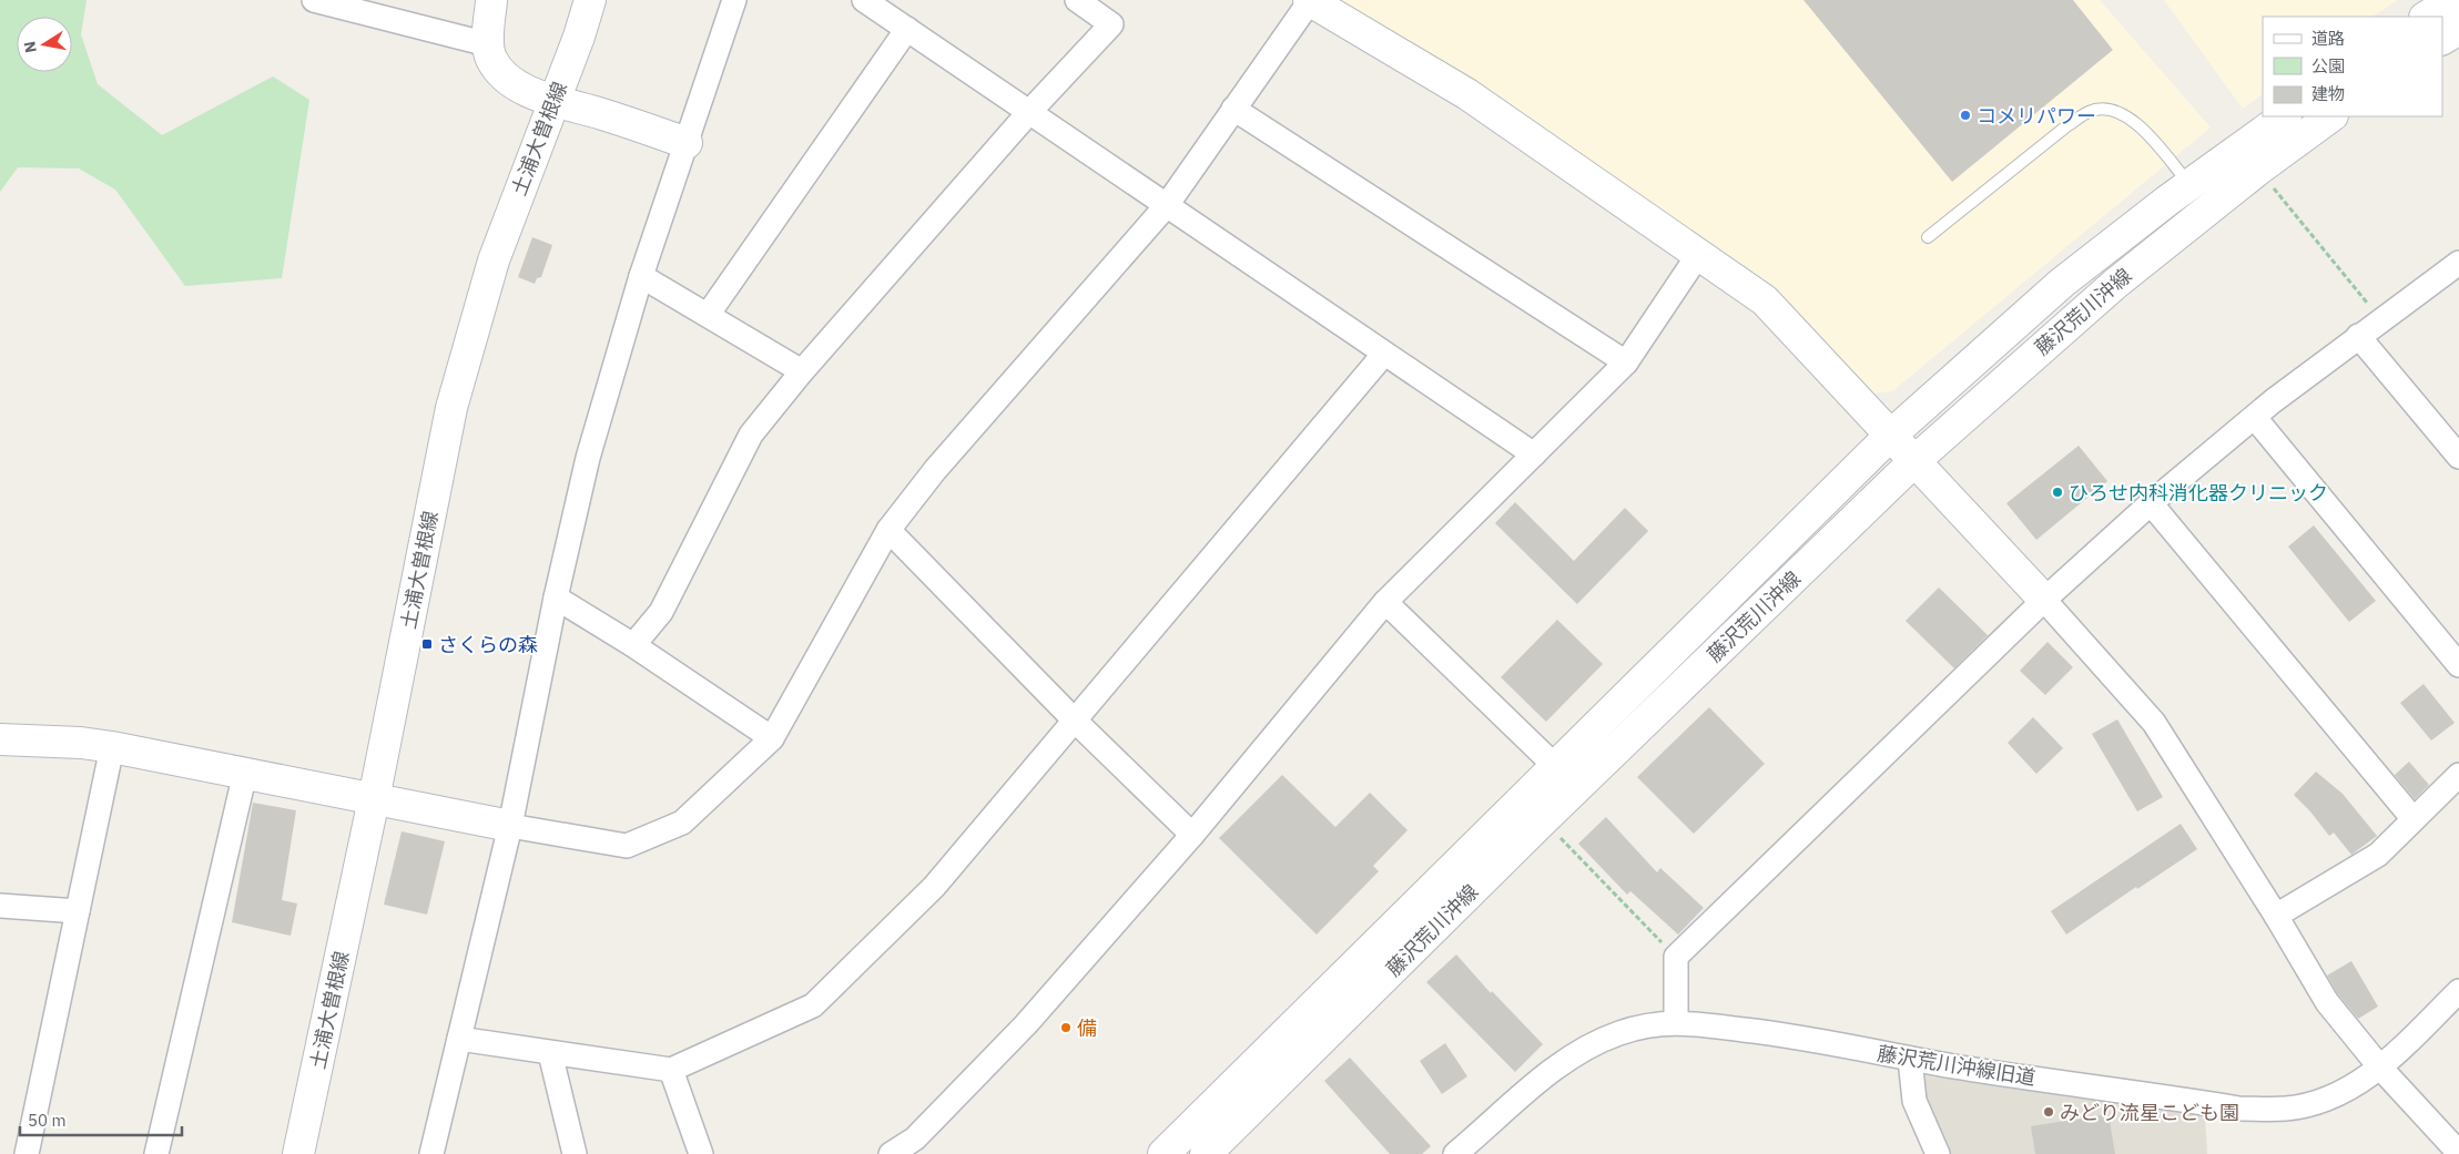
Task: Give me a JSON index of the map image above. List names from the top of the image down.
{
  "streets": {
    "main road": ["土浦大曽根線", "藤沢荒川沖線"],
    "street": ["藤沢荒川沖線旧道"]
  },
  "places": {
    "other": [
      "コメリパワー",
      "ひろせ内科消化器クリニック",
      "備",
      "みどり流星こども園"
    ],
    "transit": ["さくらの森"]
  },
  "legend": ["道路", "公園", "建物"],
  "scale_bar": "50 m",
  "north": "left"
}
